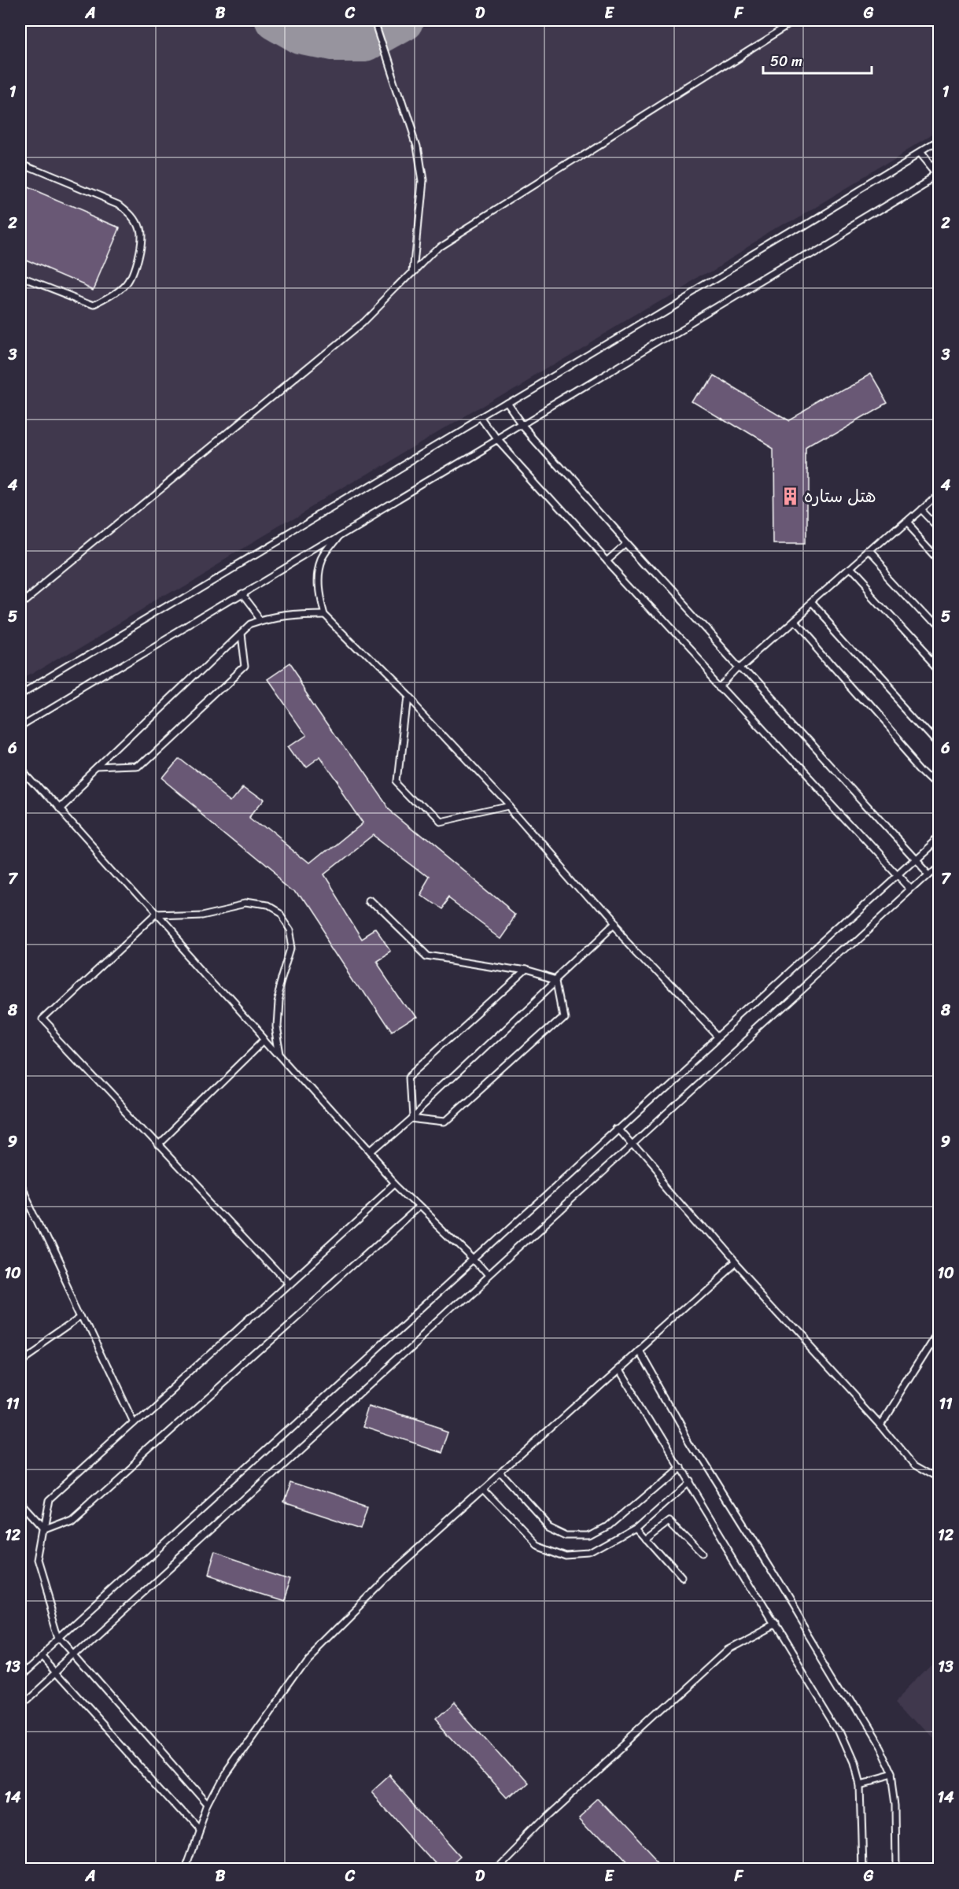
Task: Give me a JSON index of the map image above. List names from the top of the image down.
{
  "places": {
    "building": ["هتل ستاره"]
  },
  "scale_bar": "50 m",
  "grid": {
    "columns": [
      "A",
      "B",
      "C",
      "D",
      "E",
      "F",
      "G"
    ],
    "rows": [
      "1",
      "2",
      "3",
      "4",
      "5",
      "6",
      "7",
      "8",
      "9",
      "10",
      "11",
      "12",
      "13",
      "14"
    ]
  }
}
